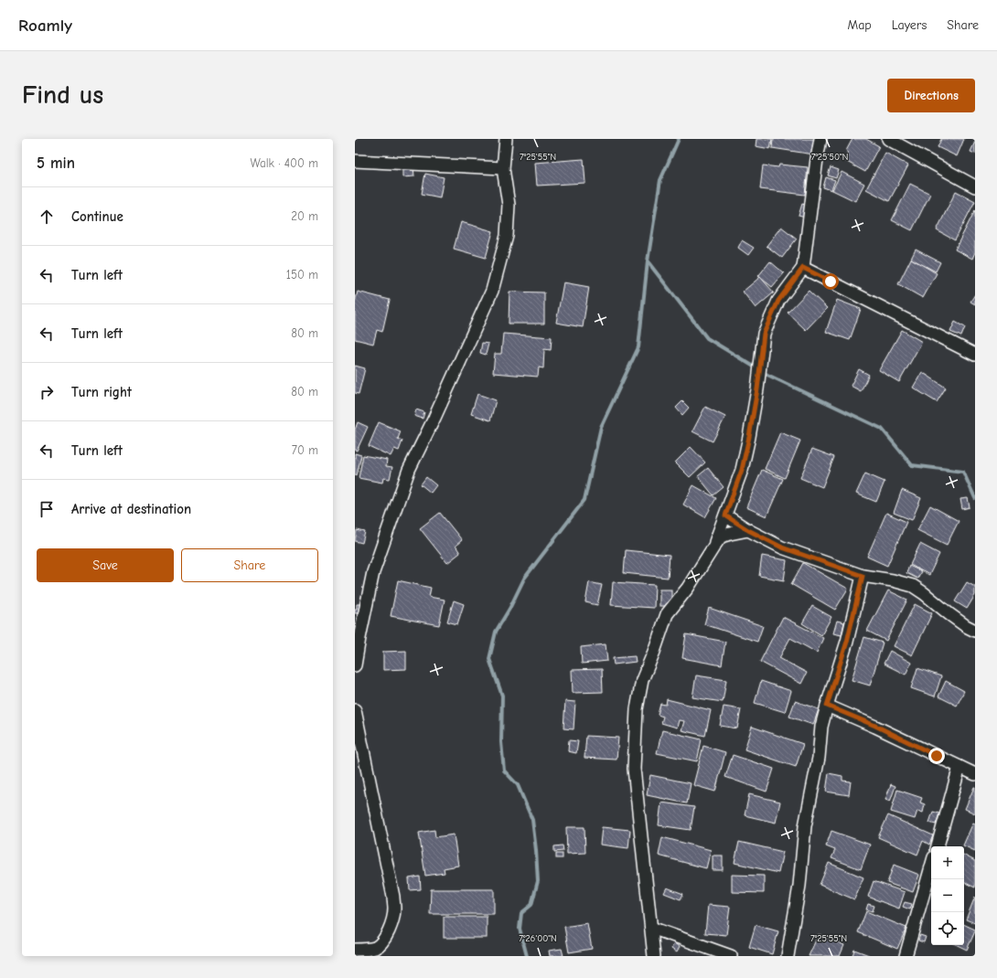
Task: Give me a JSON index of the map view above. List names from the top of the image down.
{
  "page": {
    "header": "Roamly",
    "nav": ["Map", "Layers", "Share"],
    "buttons": [
      "Directions",
      ["Save", "Share"]
    ],
    "title": "Find us",
    "heading": ["5 min", "Walk · 400 m"],
    "list": [
      ["Continue", "20 m"],
      ["Turn left", "150 m"],
      ["Turn left", "80 m"],
      ["Turn right", "80 m"],
      ["Turn left", "70 m"],
      "Arrive at destination"
    ],
    "map_buttons": ["+", "−"]
  },
  "coordinates": ["7°25'55\"N", "7°25'50\"N", "7°26'00\"N"]
}
